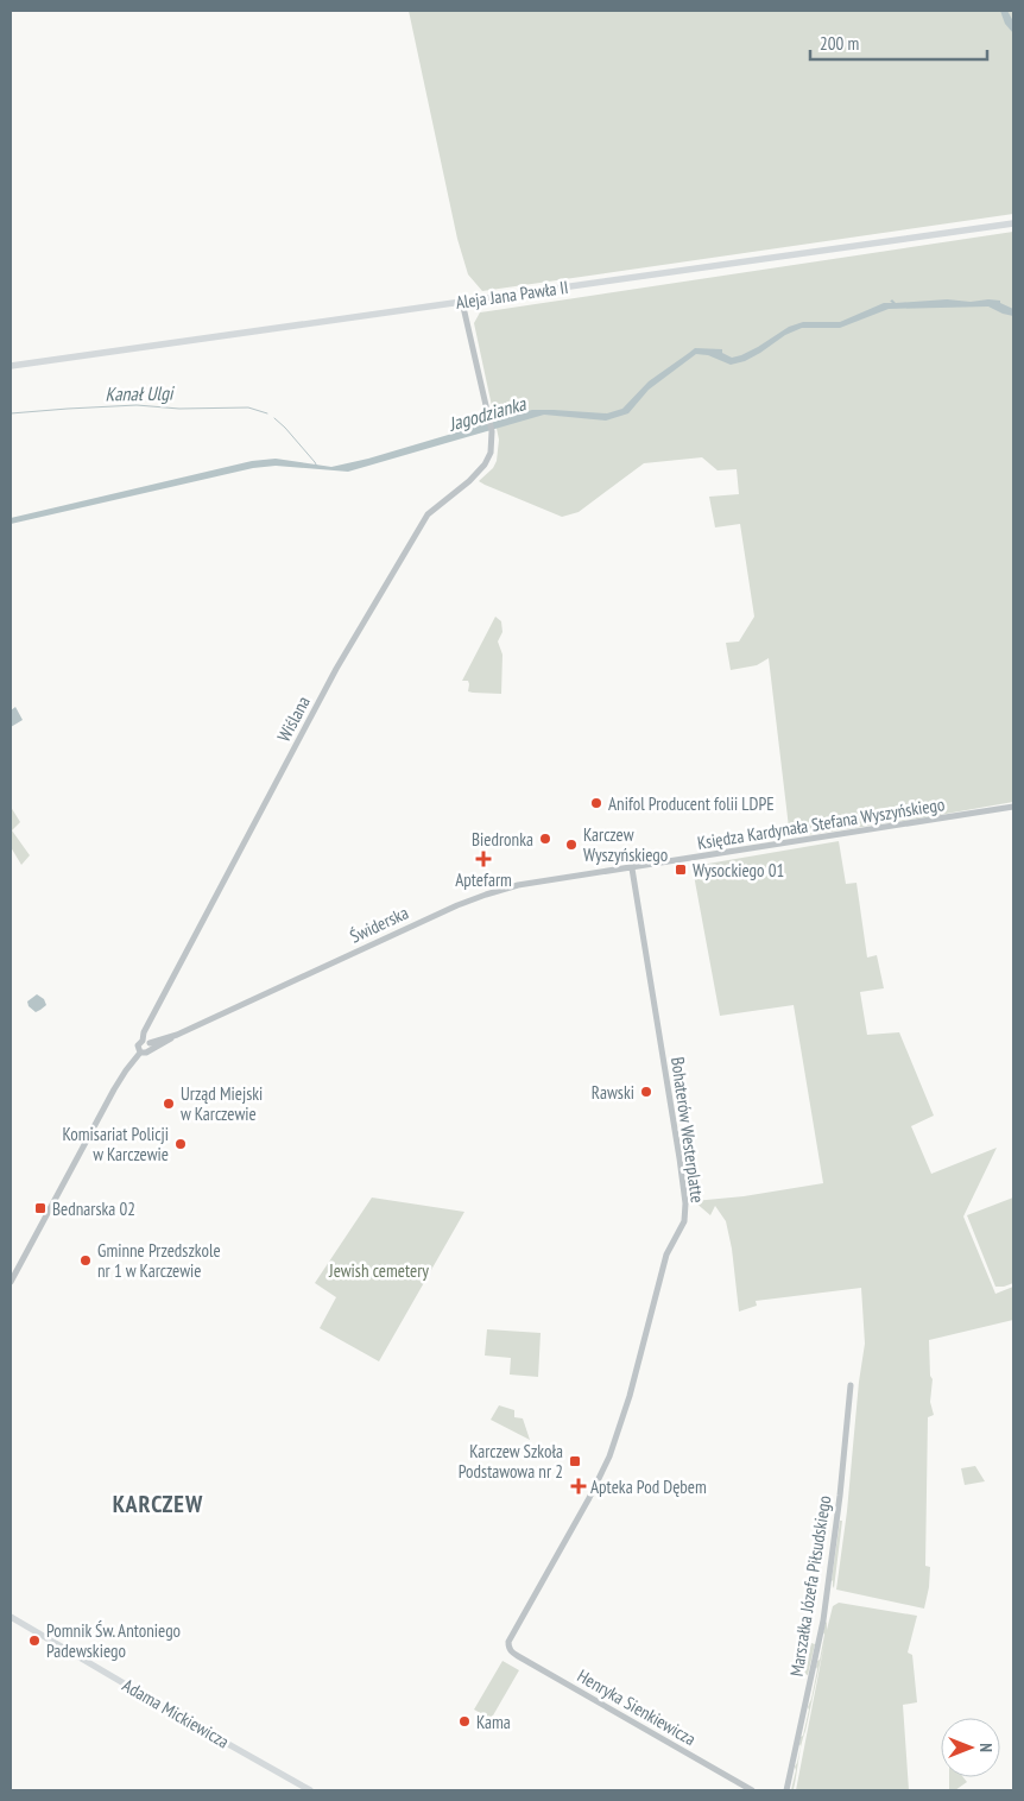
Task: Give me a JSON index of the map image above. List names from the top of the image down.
{
  "streets": {
    "main road": ["Aleja Jana Pawła II", "Adama Mickiewicza"],
    "street": [
      "Wiślana",
      "Księdza Kardynała Stefana Wyszyńskiego",
      "Świderska",
      "Bohaterów Westerplatte",
      "Marszałka Józefa Piłsudskiego",
      "Henryka Sienkiewicza"
    ]
  },
  "crossings": [
    ["Aleja Jana Pawła II", "Wiślana"],
    ["Wiślana", "Świderska"],
    ["Księdza Kardynała Stefana Wyszyńskiego", "Świderska"],
    ["Księdza Kardynała Stefana Wyszyńskiego", "Bohaterów Westerplatte"],
    ["Świderska", "Bohaterów Westerplatte"],
    ["Bohaterów Westerplatte", "Henryka Sienkiewicza"]
  ],
  "districts": ["KARCZEW"],
  "water": ["Kanał Ulgi", "Jagodzianka"],
  "parks": ["Jewish cemetery"],
  "places": {
    "other": [
      "Anifol Producent folii LDPE",
      "Biedronka",
      "Karczew Wyszyńskiego",
      "Rawski",
      "Urząd Miejski w Karczewie",
      "Komisariat Policji w Karczewie",
      "Gminne Przedszkole nr 1 w Karczewie",
      "Pomnik Św. Antoniego Padewskiego",
      "Kama"
    ],
    "health": ["Aptefarm", "Apteka Pod Dębem"],
    "transit": ["Wysockiego 01", "Bednarska 02", "Karczew Szkoła Podstawowa nr 2"]
  },
  "scale_bar": "200 m",
  "north": "right"
}
